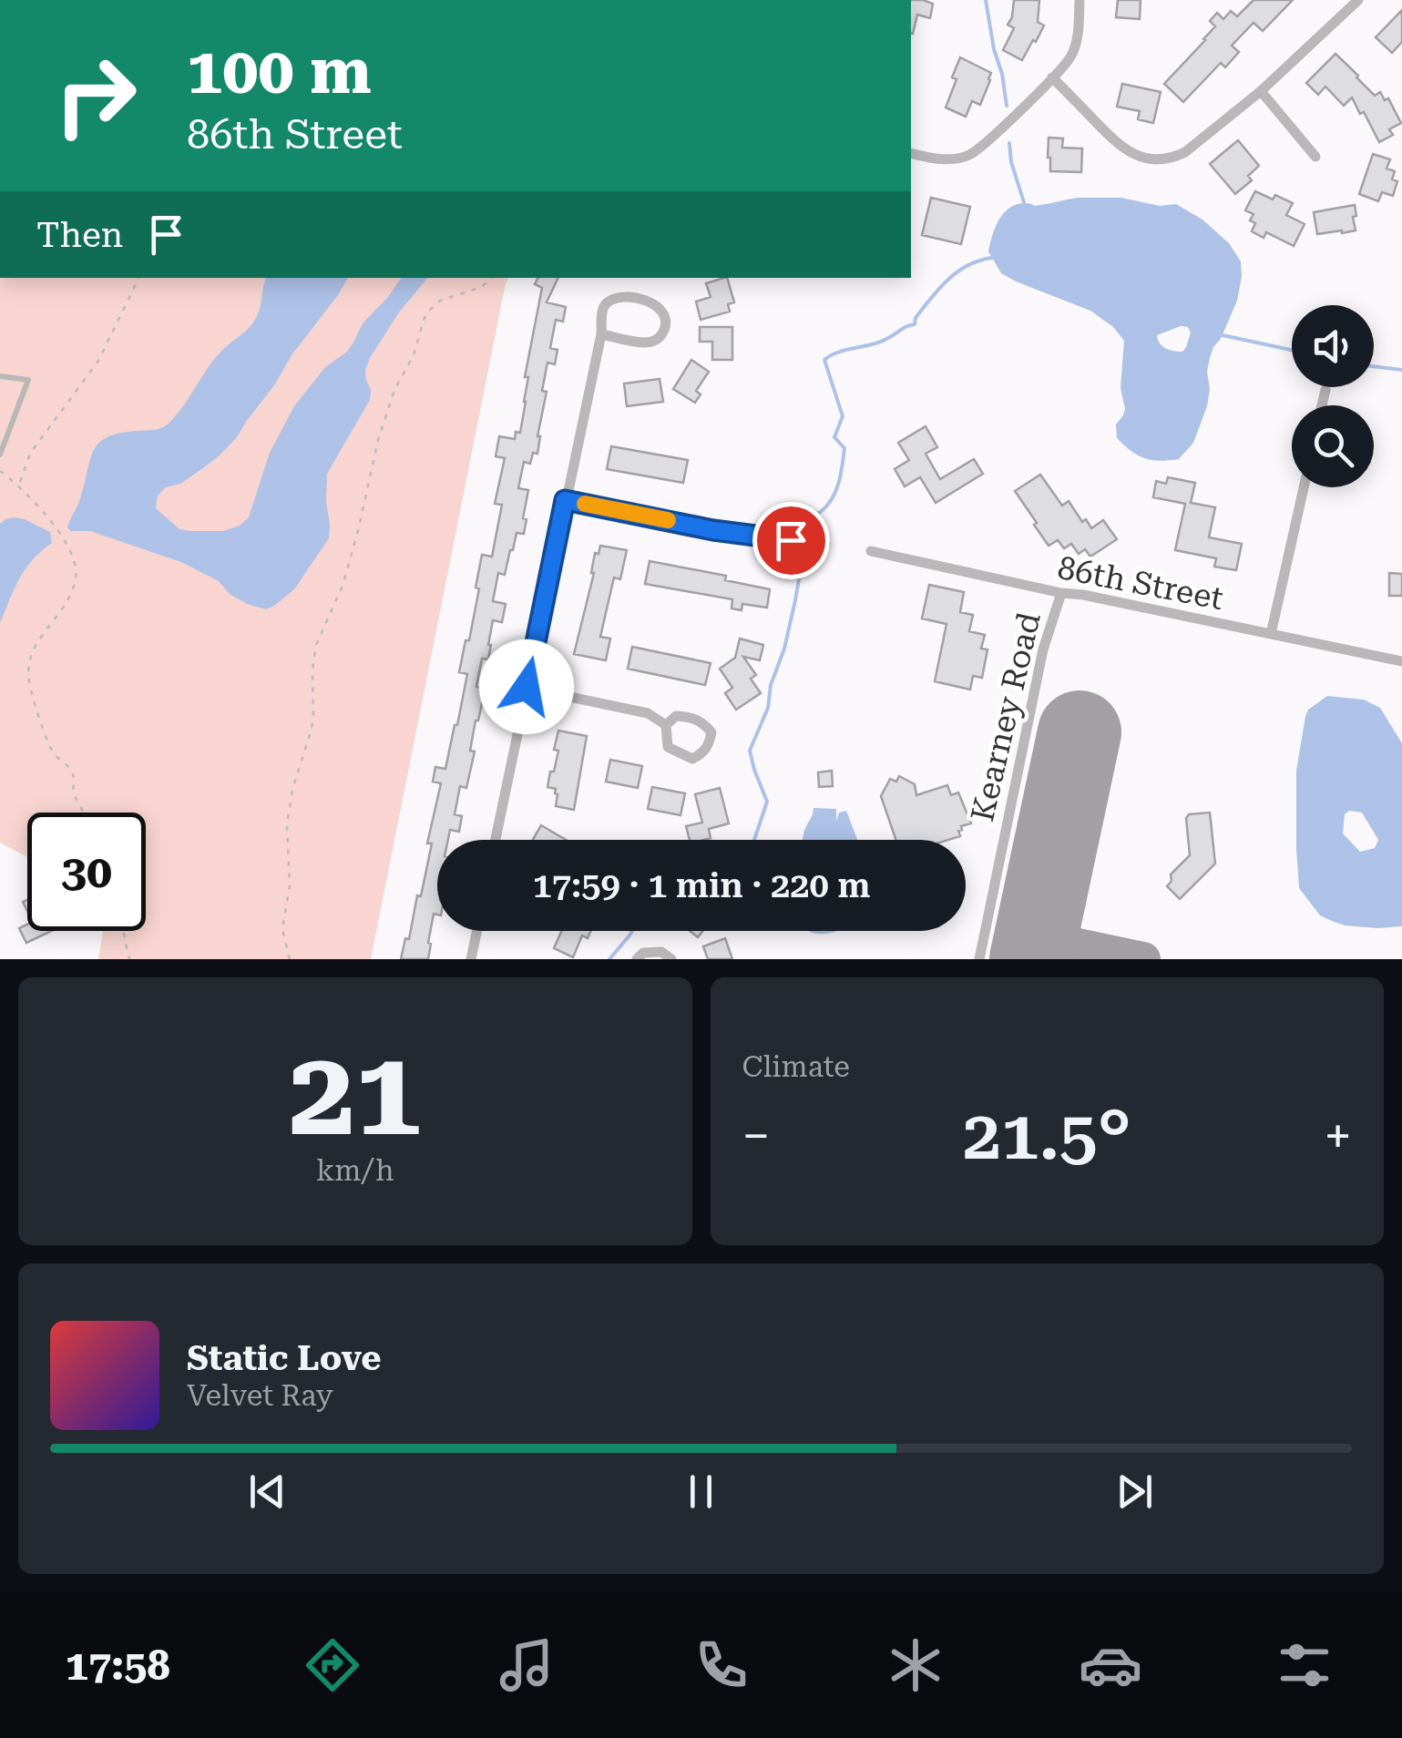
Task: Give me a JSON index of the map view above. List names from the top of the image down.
{
  "streets": {
    "street": ["86th Street", "Kearney Road"]
  },
  "crossings": [
    ["86th Street", "Kearney Road"]
  ],
  "page": {
    "turn": ["100 m", "86th Street"],
    "then": "Then",
    "limit": "30",
    "trip": "17:59 · 1 min · 220 m",
    "tile": [
      ["21", "km/h"],
      "Climate"
    ],
    "heat": ["−", "21.5°", "+"],
    "song": ["Static Love", "Velvet Ray"],
    "tabs": "17:58"
  }
}
